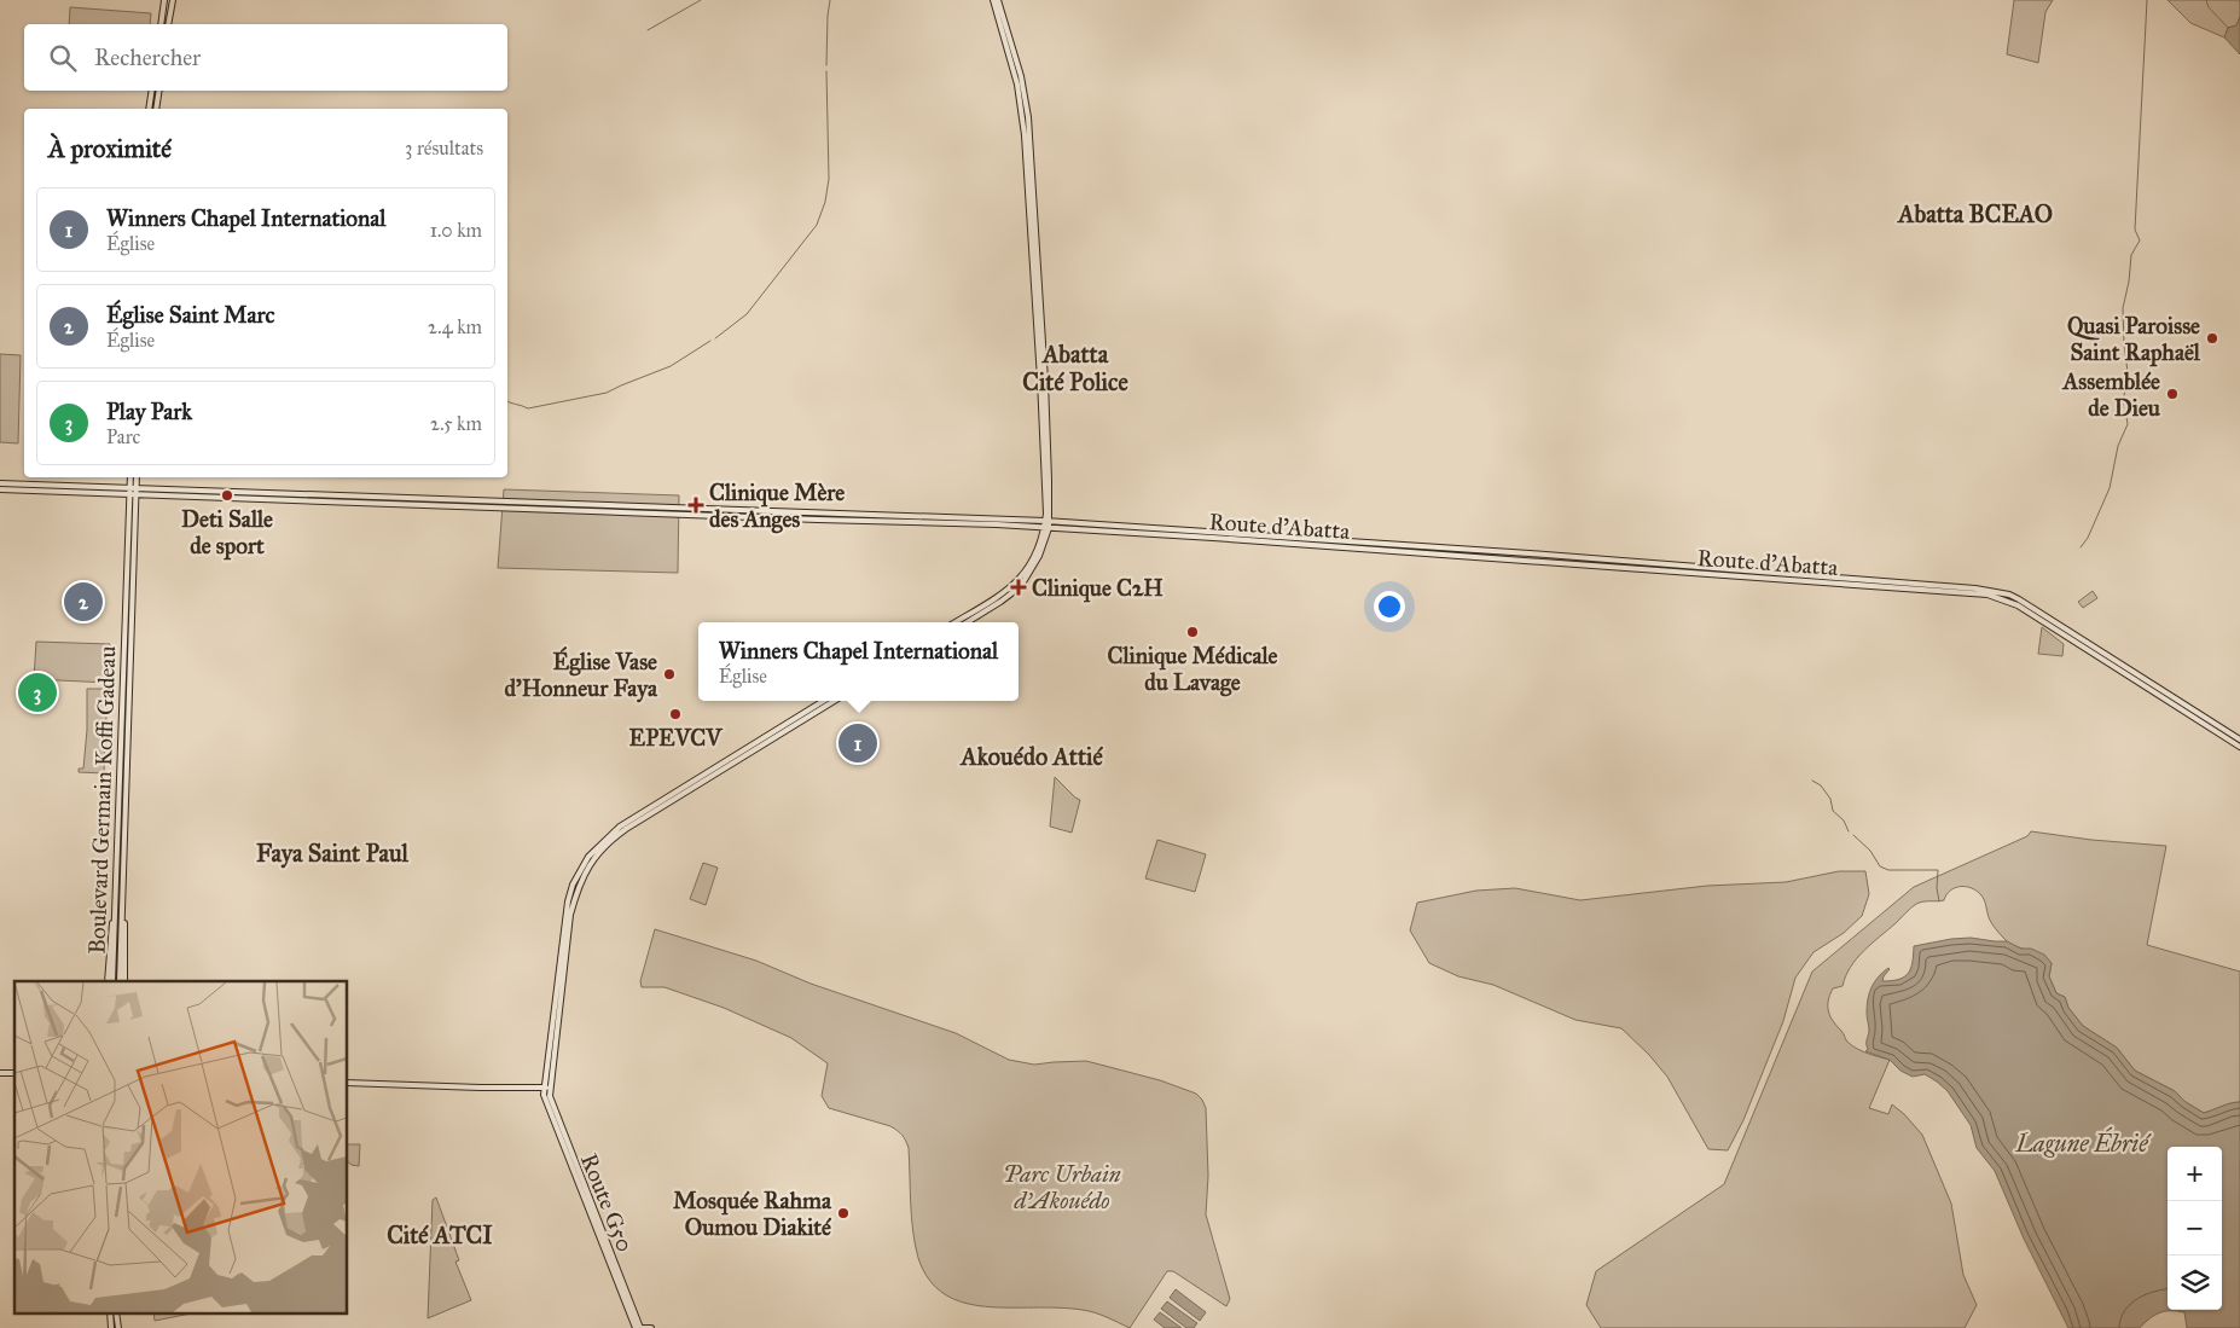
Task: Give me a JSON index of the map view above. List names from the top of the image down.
{
  "streets": {
    "street": ["Route d'Abatta", "Boulevard Germain Koffi Gadeau", "Route G50"]
  },
  "crossings": [
    ["Route d'Abatta", "Boulevard Germain Koffi Gadeau"]
  ],
  "districts": [
    "Abatta BCEAO",
    "Abatta Cité Police",
    "Akouédo Attié",
    "Faya Saint Paul",
    "Cité ATCI"
  ],
  "water": ["Lagune Ébrié"],
  "parks": ["Parc Urbain d'Akouédo"],
  "places": {
    "other": [
      "Quasi Paroisse Saint Raphaël",
      "Assemblée de Dieu",
      "Deti Salle de sport",
      "Clinique Médicale du Lavage",
      "Église Vase d’Honneur Faya",
      "EPEVCV",
      "Mosquée Rahma Oumou Diakité"
    ],
    "health": ["Clinique Mère des Anges", "Clinique C2H"]
  },
  "page": {
    "search": "Rechercher",
    "heading": ["À proximité", "3 résultats"],
    "list": [
      {
        "mark": "1",
        "name": "Winners Chapel International",
        "note": "Église",
        "value": "1.0 km"
      },
      {
        "mark": "2",
        "name": "Église Saint Marc",
        "note": "Église",
        "value": "2.4 km"
      },
      {
        "mark": "3",
        "name": "Play Park",
        "note": "Parc",
        "value": "2.5 km"
      }
    ],
    "pins": ["2", "3", "1"],
    "popup": ["Winners Chapel International", "Église"],
    "map_buttons": ["+", "−"]
  }
}
